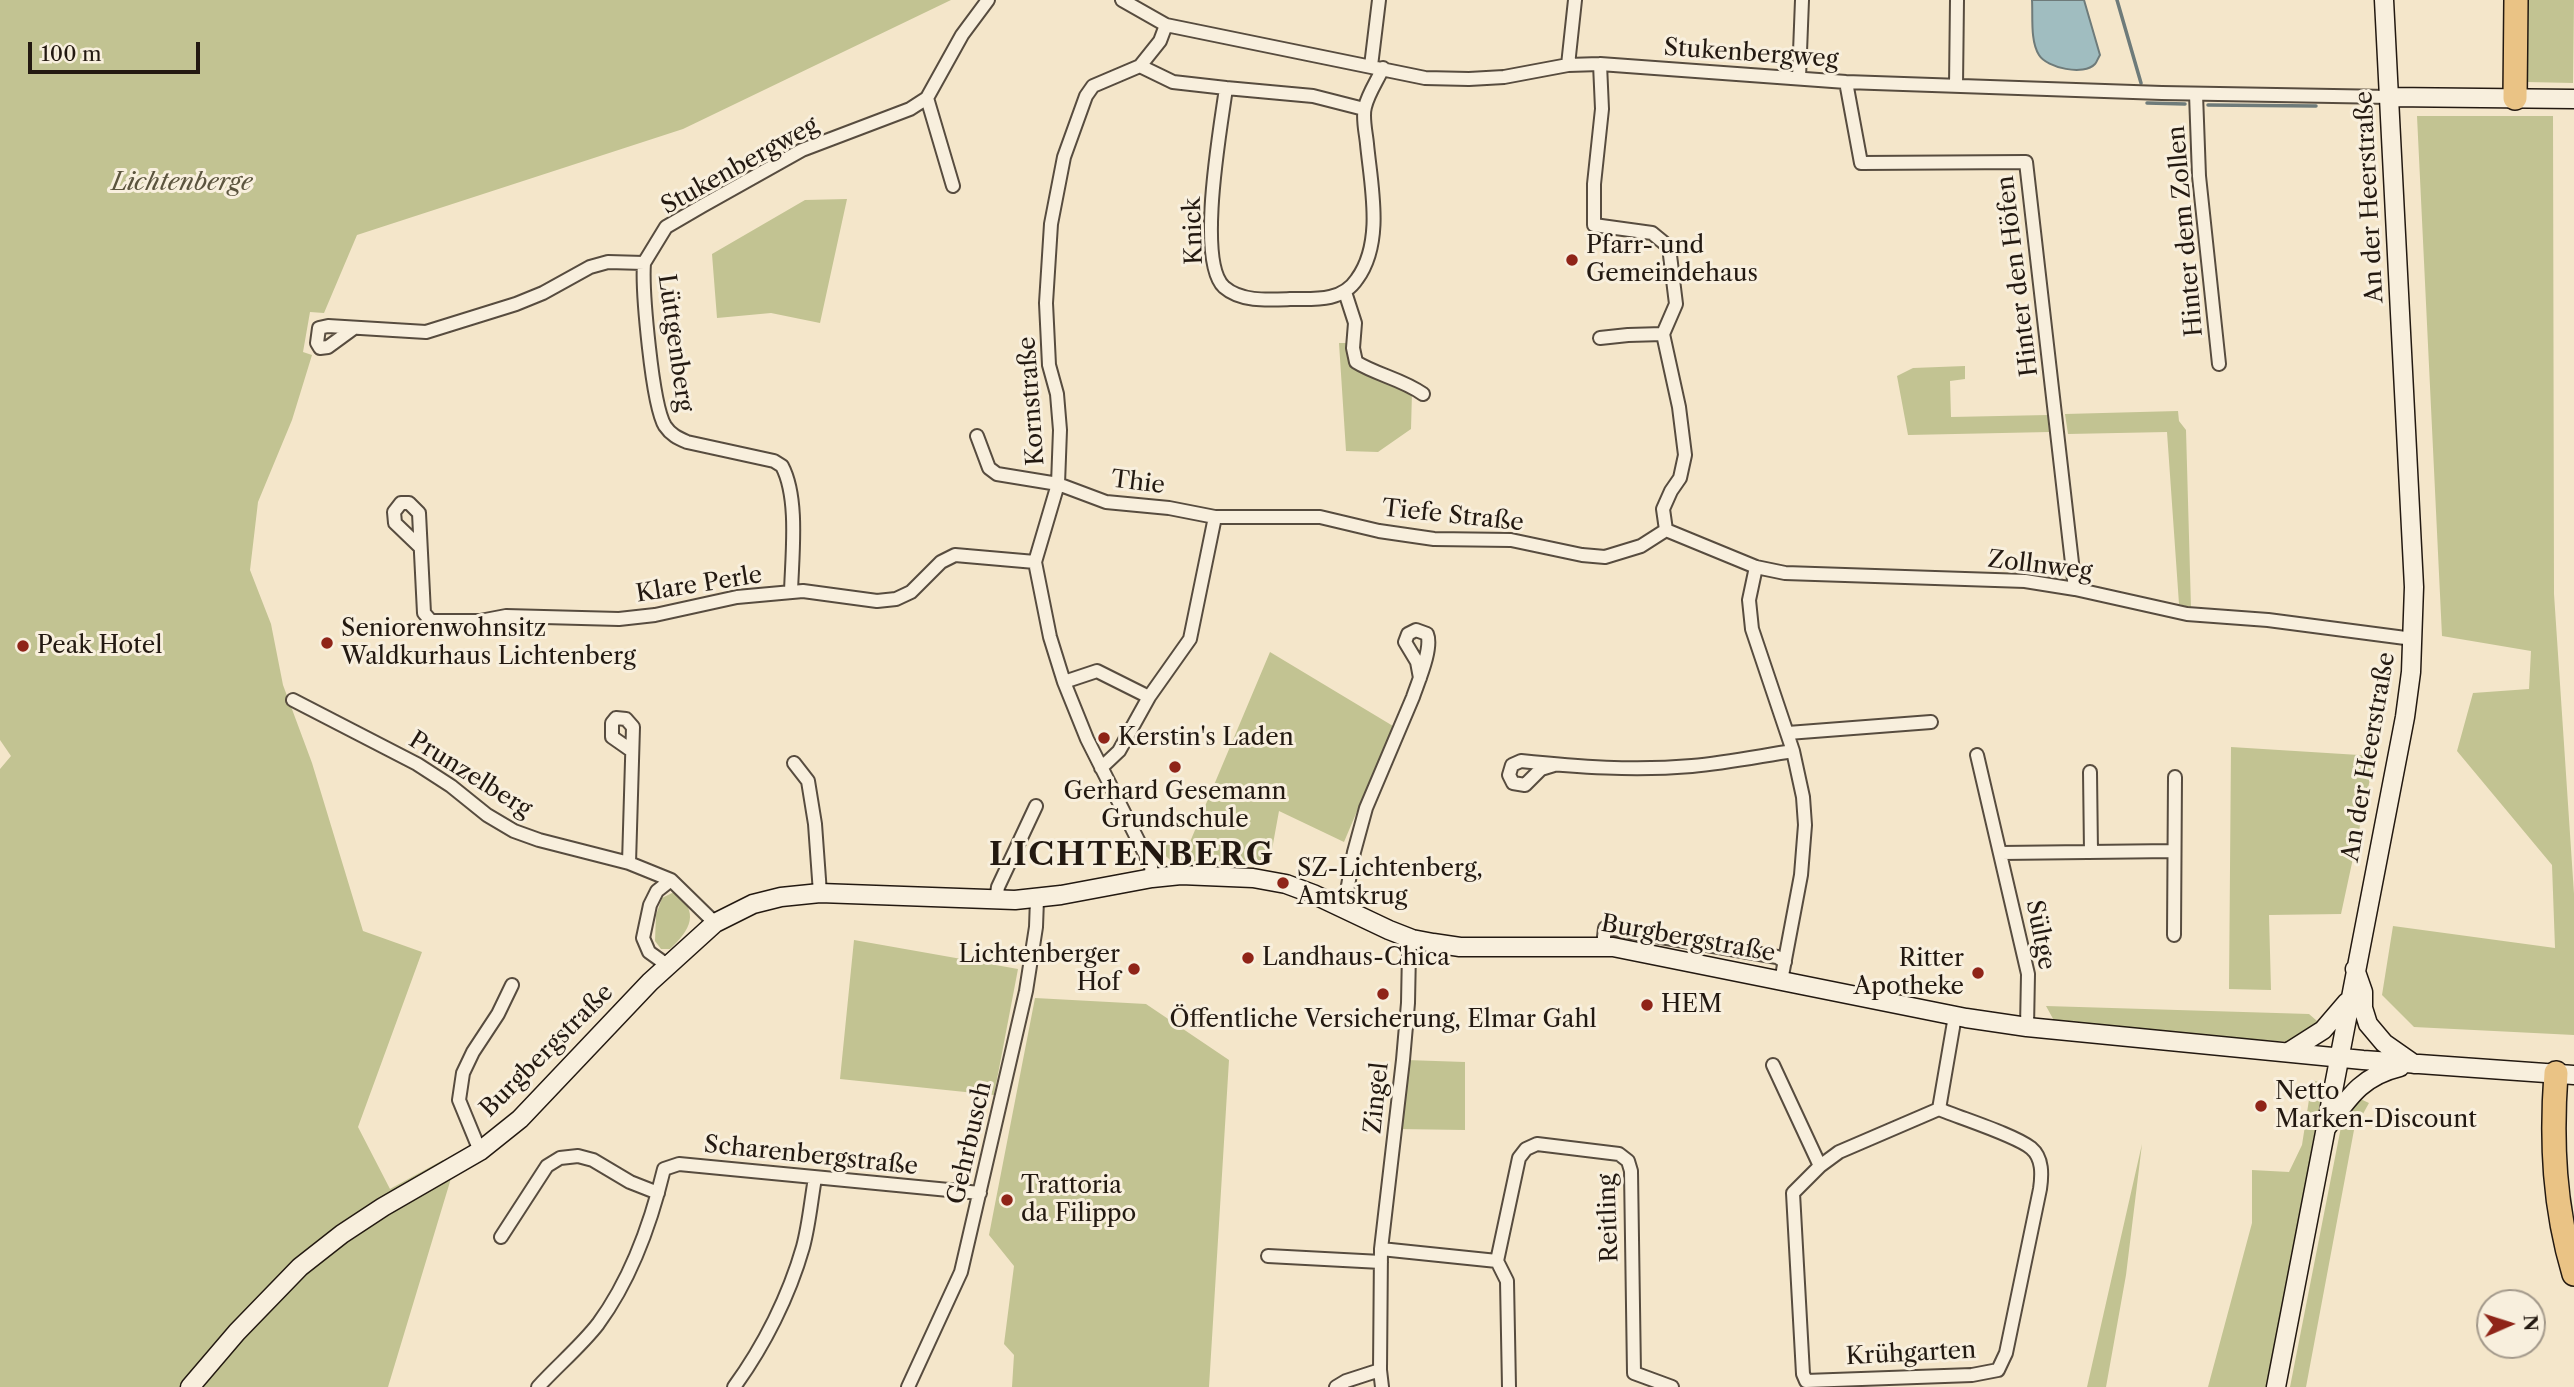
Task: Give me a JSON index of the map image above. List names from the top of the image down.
{
  "streets": {
    "street": [
      "Stukenbergweg",
      "An der Heerstraße",
      "Knick",
      "Hinter dem Zollen",
      "Hinter den Höfen",
      "Lüttgenberg",
      "Kornstraße",
      "Thie",
      "Tiefe Straße",
      "Zollnweg",
      "Klare Perle",
      "Prunzelberg",
      "Sültge",
      "Burgbergstraße",
      "Zingel",
      "Gehrbusch",
      "Scharenbergstraße",
      "Reitling",
      "Krühgarten"
    ]
  },
  "crossings": [
    ["Stukenbergweg", "An der Heerstraße"],
    ["Stukenbergweg", "Hinter dem Zollen"],
    ["Stukenbergweg", "Hinter den Höfen"],
    ["Stukenbergweg", "Lüttgenberg"],
    ["An der Heerstraße", "Zollnweg"],
    ["An der Heerstraße", "Burgbergstraße"],
    ["Hinter den Höfen", "Zollnweg"],
    ["Lüttgenberg", "Klare Perle"],
    ["Kornstraße", "Thie"],
    ["Kornstraße", "Klare Perle"],
    ["Kornstraße", "Burgbergstraße"],
    ["Thie", "Tiefe Straße"],
    ["Tiefe Straße", "Zollnweg"],
    ["Prunzelberg", "Burgbergstraße"],
    ["Sültge", "Burgbergstraße"],
    ["Burgbergstraße", "Zingel"],
    ["Burgbergstraße", "Gehrbusch"],
    ["Gehrbusch", "Scharenbergstraße"]
  ],
  "districts": ["LICHTENBERG"],
  "parks": ["Lichtenberge"],
  "places": [
    "Pfarr- und Gemeindehaus",
    "Seniorenwohnsitz Waldkurhaus Lichtenberg",
    "Peak Hotel",
    "Kerstin's Laden",
    "Gerhard Gesemann Grundschule",
    "SZ-Lichtenberg, Amtskrug",
    "Landhaus-Chica",
    "Lichtenberger Hof",
    "Ritter Apotheke",
    "Öffentliche Versicherung, Elmar Gahl",
    "HEM",
    "Netto Marken-Discount",
    "Trattoria da Filippo"
  ],
  "scale_bar": "100 m",
  "north": "right"
}
